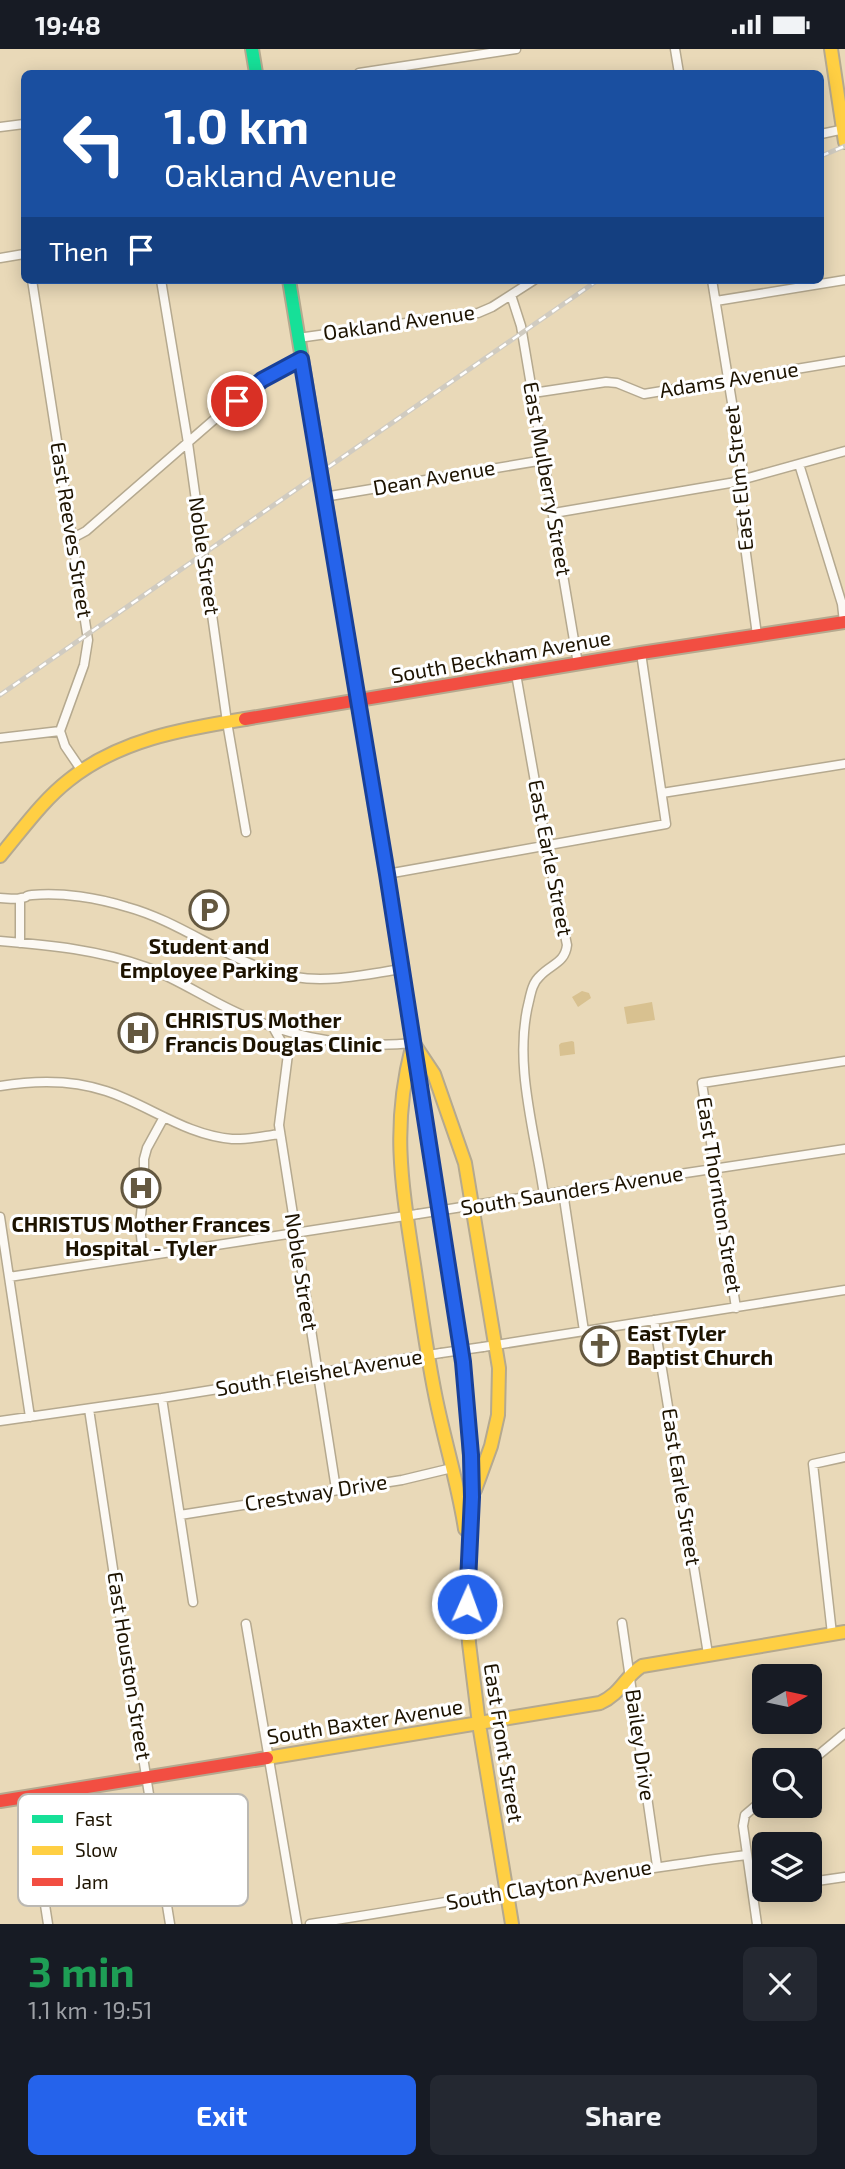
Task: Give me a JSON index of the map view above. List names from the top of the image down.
{
  "streets": {
    "main road": ["South Beckham Avenue", "South Baxter Avenue", "East Front Street"],
    "street": [
      "Oakland Avenue",
      "Adams Avenue",
      "Dean Avenue",
      "East Elm Street",
      "East Mulberry Street",
      "East Reeves Street",
      "Noble Street",
      "East Earle Street",
      "South Saunders Avenue",
      "East Thornton Street",
      "South Fleishel Avenue",
      "Crestway Drive",
      "East Houston Street",
      "Bailey Drive",
      "South Clayton Avenue"
    ]
  },
  "crossings": [
    ["Oakland Avenue", "East Mulberry Street"],
    ["Oakland Avenue", "East Reeves Street"],
    ["Oakland Avenue", "Noble Street"],
    ["Oakland Avenue", "East Front Street"],
    ["Adams Avenue", "East Elm Street"],
    ["Adams Avenue", "East Mulberry Street"],
    ["Dean Avenue", "East Mulberry Street"],
    ["Dean Avenue", "East Front Street"],
    ["East Elm Street", "South Beckham Avenue"],
    ["East Mulberry Street", "South Beckham Avenue"],
    ["Noble Street", "South Beckham Avenue"],
    ["Noble Street", "South Saunders Avenue"],
    ["Noble Street", "South Fleishel Avenue"],
    ["Noble Street", "Crestway Drive"],
    ["South Beckham Avenue", "East Earle Street"],
    ["South Beckham Avenue", "East Front Street"],
    ["East Earle Street", "South Saunders Avenue"],
    ["East Earle Street", "South Fleishel Avenue"],
    ["East Earle Street", "South Baxter Avenue"],
    ["South Saunders Avenue", "East Thornton Street"],
    ["East Thornton Street", "South Fleishel Avenue"],
    ["South Fleishel Avenue", "East Houston Street"],
    ["East Houston Street", "South Baxter Avenue"],
    ["South Baxter Avenue", "East Front Street"],
    ["South Baxter Avenue", "Bailey Drive"],
    ["East Front Street", "South Clayton Avenue"],
    ["Bailey Drive", "South Clayton Avenue"]
  ],
  "places": {
    "parking": ["Student and Employee Parking"],
    "hospital": ["CHRISTUS Mother Francis Douglas Clinic", "CHRISTUS Mother Frances Hospital - Tyler"],
    "church": ["East Tyler Baptist Church"]
  },
  "legend": ["Fast", "Slow", "Jam"],
  "north": "right",
  "page": {
    "status": "19:48",
    "turn": ["1.0 km", "Oakland Avenue"],
    "then": "Then",
    "heading": ["3 min", "1.1 km · 19:51"],
    "buttons": ["Exit", "Share"]
  }
}
